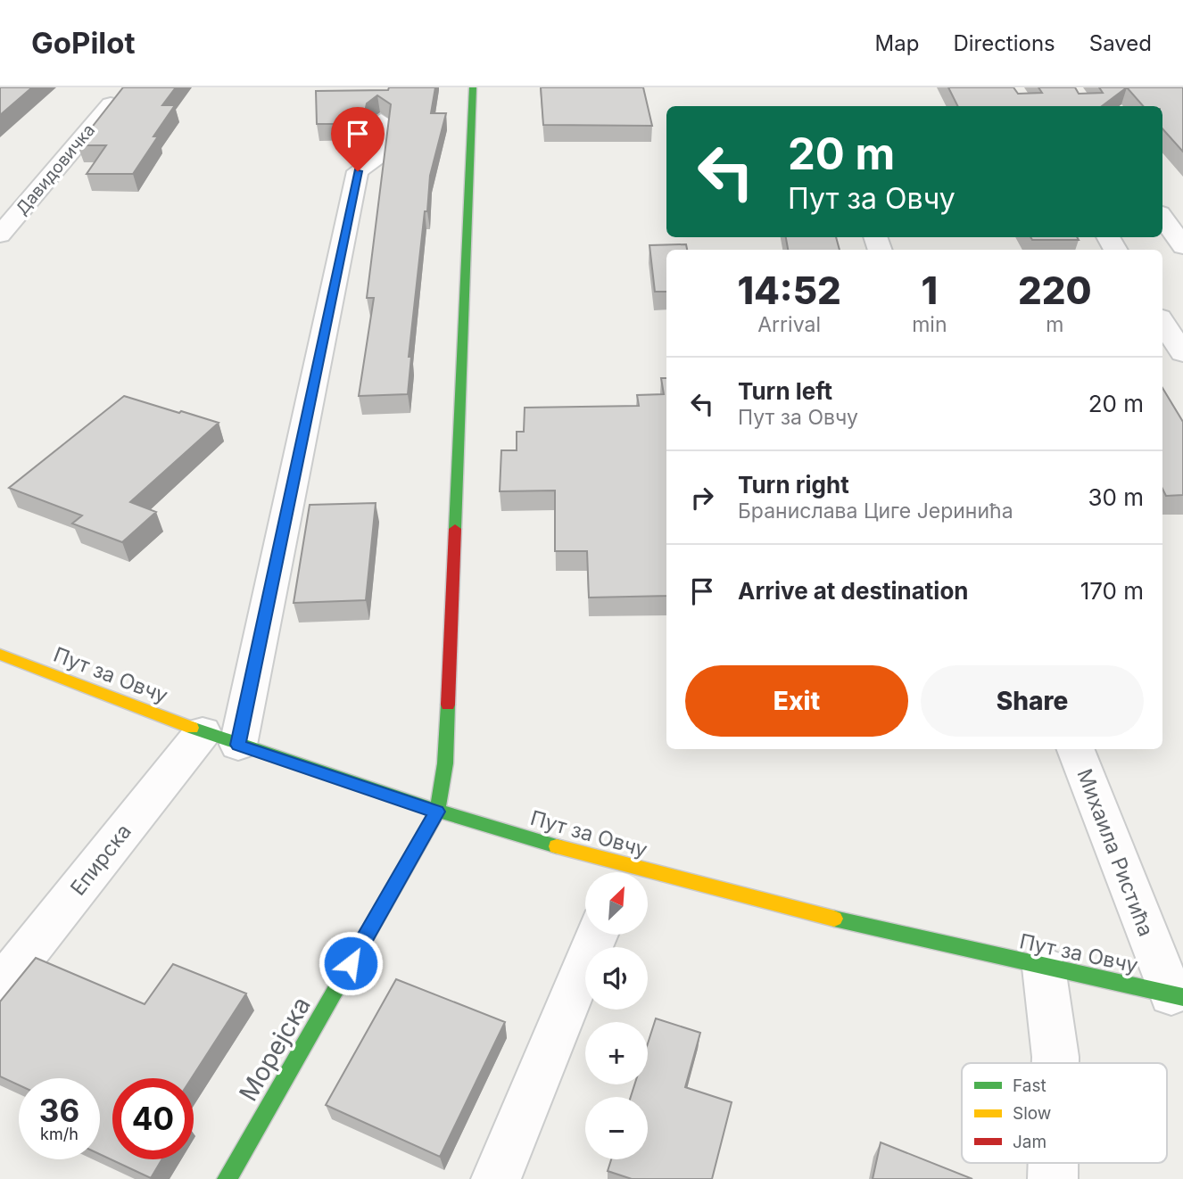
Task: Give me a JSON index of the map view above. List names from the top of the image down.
{
  "streets": {
    "street": [
      "Давидовичка",
      "Пут за Овчу",
      "Михаила Ристића",
      "Епирска",
      "Морејска"
    ]
  },
  "crossings": [
    ["Пут за Овчу", "Михаила Ристића"],
    ["Пут за Овчу", "Епирска"],
    ["Пут за Овчу", "Морејска"]
  ],
  "legend": ["Fast", "Slow", "Jam"],
  "north": "top right",
  "page": {
    "header": "GoPilot",
    "nav": ["Map", "Directions", "Saved"],
    "turn": ["20 m", "Пут за Овчу"],
    "eta": [
      "14:52",
      "Arrival",
      "1",
      "min",
      "220",
      "m"
    ],
    "list": [
      {
        "name": "Turn left",
        "note": "Пут за Овчу",
        "value": "20 m"
      },
      {
        "name": "Turn right",
        "note": "Бранислава Циге Јеринића",
        "value": "30 m"
      },
      {
        "name": "Arrive at destination",
        "value": "170 m"
      }
    ],
    "buttons": ["Exit", "Share"],
    "map_buttons": ["+", "−"],
    "speed": "36 km/h",
    "limit": "40"
  }
}
